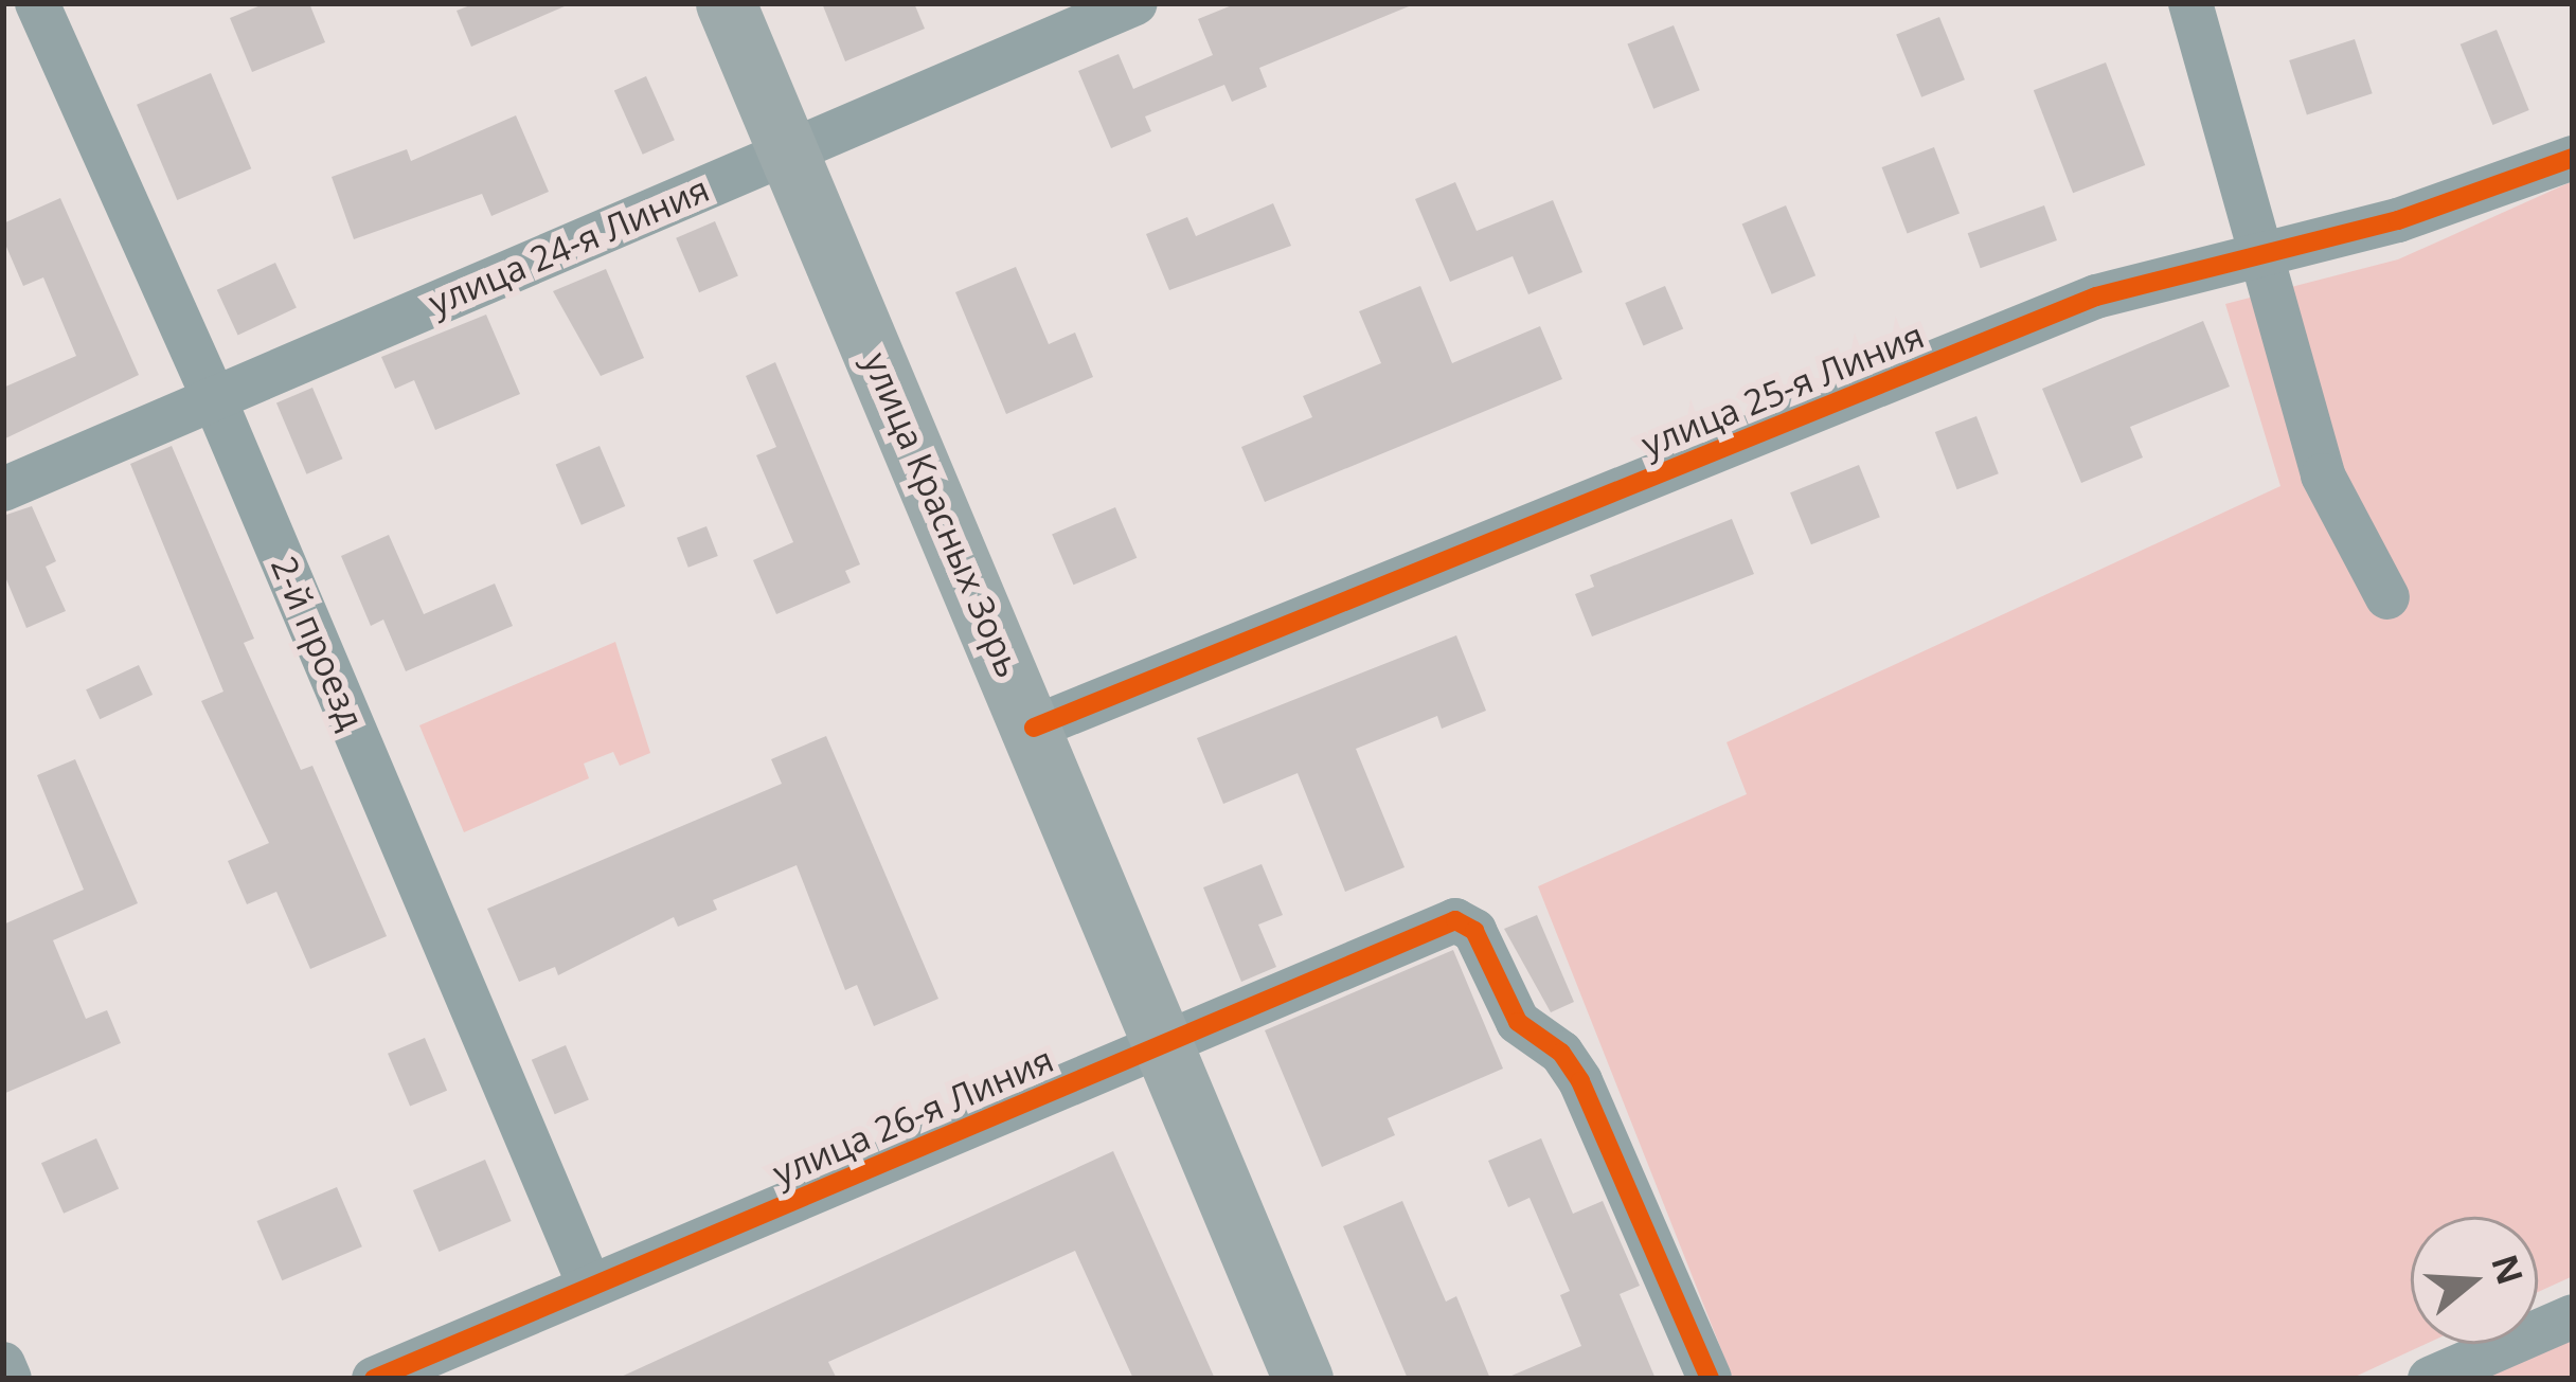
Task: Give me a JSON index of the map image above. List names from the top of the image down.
{
  "streets": {
    "street": [
      "улица 24-я Линия",
      "улица 25-я Линия",
      "улица Красных Зорь",
      "2-й проезд",
      "улица 26-я Линия"
    ]
  },
  "crossings": [
    ["улица 24-я Линия", "улица Красных Зорь"],
    ["улица 24-я Линия", "2-й проезд"],
    ["улица 25-я Линия", "улица Красных Зорь"],
    ["улица Красных Зорь", "улица 26-я Линия"],
    ["2-й проезд", "улица 26-я Линия"]
  ],
  "north": "right"
}
